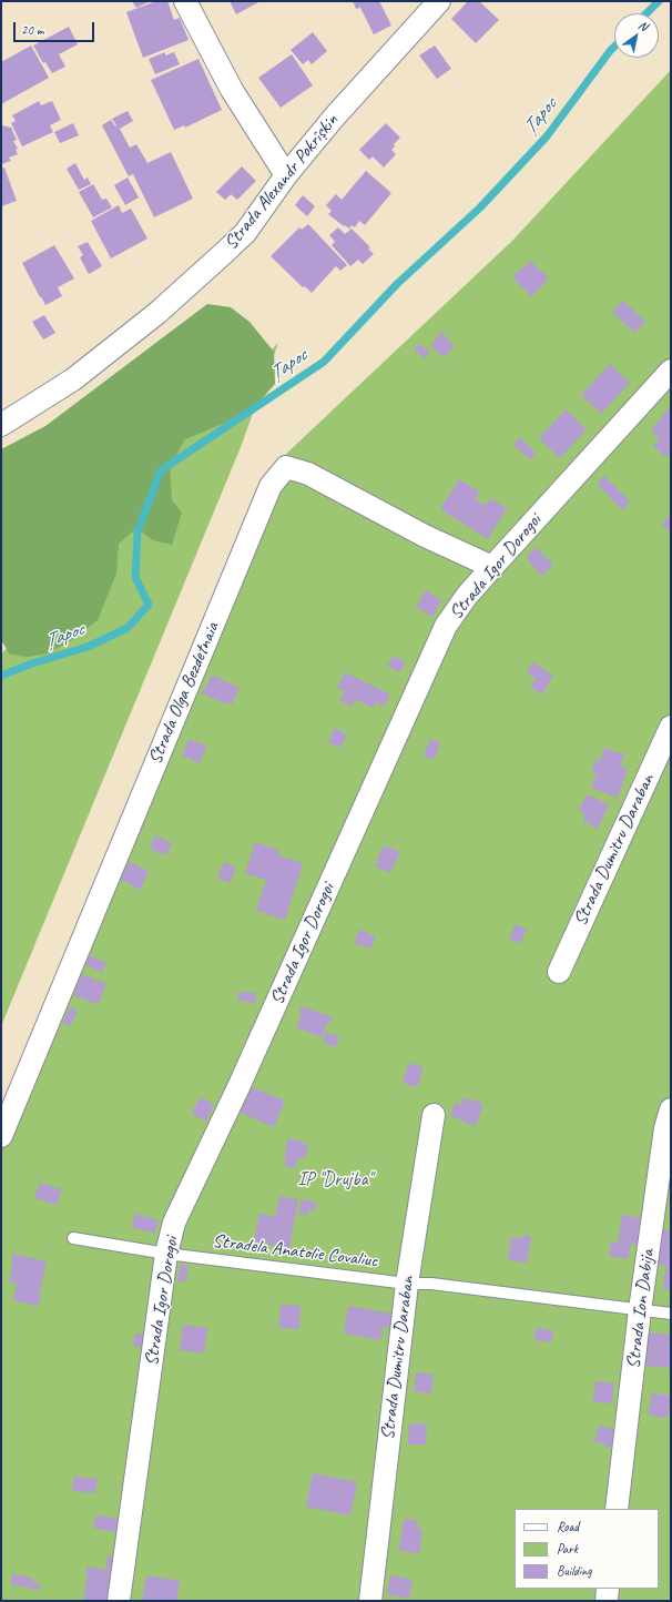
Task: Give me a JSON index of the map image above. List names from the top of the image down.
{
  "streets": {
    "street": [
      "Strada Alexandr Pokrîșkin",
      "Strada Igor Dorogoi",
      "Strada Olga Bezdetnaia",
      "Strada Dumitru Daraban",
      "Strada Ion Dabija"
    ],
    "lane": ["Stradela Anatolie Covaliuc"]
  },
  "crossings": [
    ["Strada Igor Dorogoi", "Strada Olga Bezdetnaia"],
    ["Strada Igor Dorogoi", "Stradela Anatolie Covaliuc"],
    ["Strada Dumitru Daraban", "Stradela Anatolie Covaliuc"],
    ["Stradela Anatolie Covaliuc", "Strada Ion Dabija"]
  ],
  "water": ["Țapoc"],
  "parks": ["IP \"Drujba\""],
  "legend": ["Road", "Park", "Building"],
  "scale_bar": "20 m",
  "north": "top right"
}
